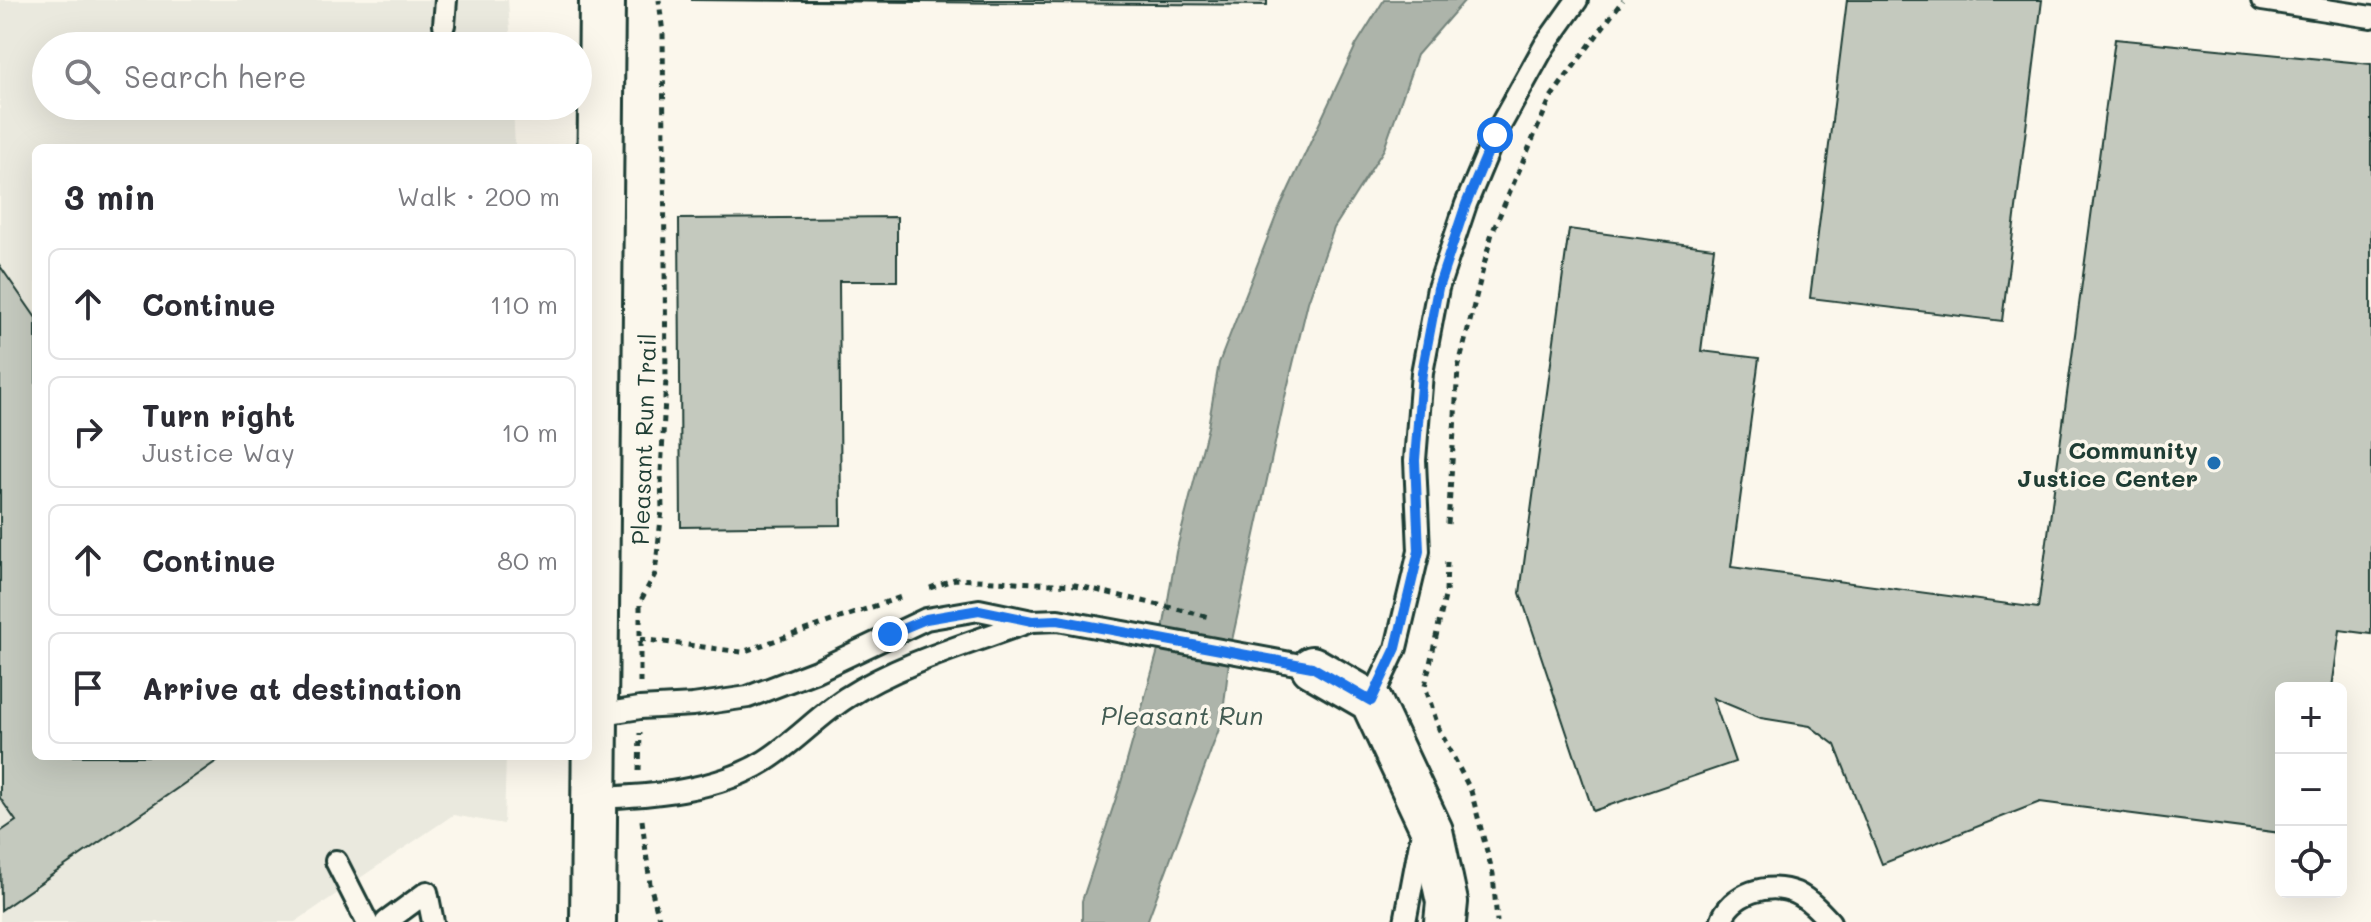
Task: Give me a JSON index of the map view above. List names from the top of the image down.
{
  "streets": {
    "path": ["Pleasant Run Trail"]
  },
  "water": ["Pleasant Run"],
  "places": ["Community Justice Center"],
  "page": {
    "search": "Search here",
    "heading": ["3 min", "Walk · 200 m"],
    "list": [
      ["Continue", "110 m"],
      ["Turn right", "Justice Way", "10 m"],
      ["Continue", "80 m"],
      "Arrive at destination"
    ],
    "map_buttons": ["+", "−"]
  }
}
